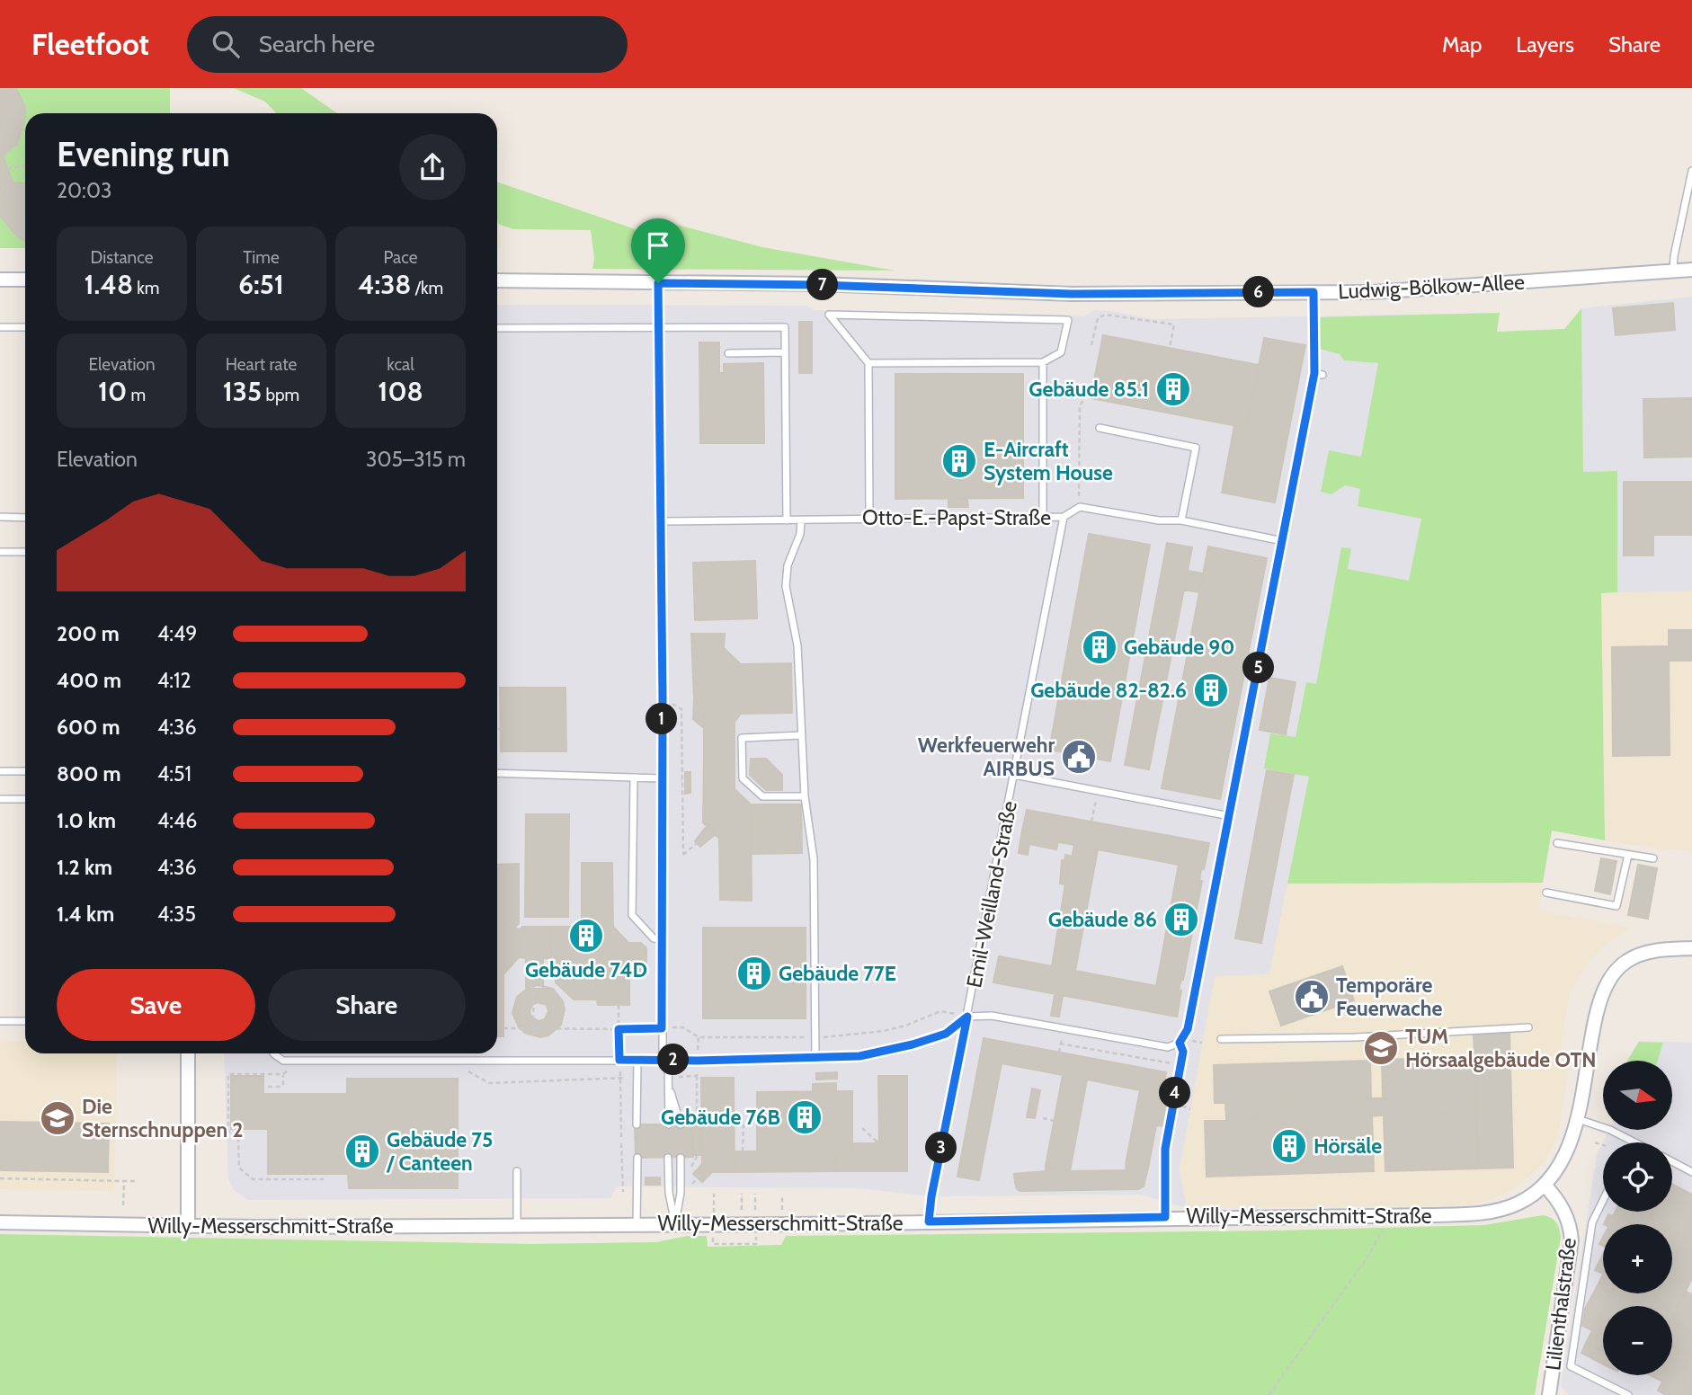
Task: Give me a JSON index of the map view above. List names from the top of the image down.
{
  "streets": {
    "street": ["Ludwig-Bölkow-Allee", "Willy-Messerschmitt-Straße", "Lilienthalstraße"],
    "lane": ["Otto-E.-Papst-Straße", "Emil-Weilland-Straße"]
  },
  "crossings": [
    ["Otto-E.-Papst-Straße", "Emil-Weilland-Straße"],
    ["Emil-Weilland-Straße", "Willy-Messerschmitt-Straße"],
    ["Willy-Messerschmitt-Straße", "Lilienthalstraße"]
  ],
  "places": {
    "building": [
      "Gebäude 85.1",
      "E-Aircraft System House",
      "Gebäude 90",
      "Gebäude 82-82.6",
      "Gebäude 86",
      "Gebäude 74D",
      "Gebäude 77E",
      "Gebäude 76B",
      "Hörsäle",
      "Gebäude 75 / Canteen"
    ],
    "public building": ["Werkfeuerwehr AIRBUS", "Temporäre Feuerwache"],
    "school or university": ["TUM Hörsaalgebäude OTN", "Die Sternschnuppen 2"]
  },
  "north": "right",
  "page": {
    "header": "Fleetfoot",
    "search": "Search here",
    "nav": ["Map", "Layers", "Share"],
    "heading": ["Evening run", "20:03"],
    "stats": [
      ["Distance", "1.48 km"],
      ["Time", "6:51"],
      ["Pace", "4:38 /km"],
      ["Elevation", "10 m"],
      ["Heart rate", "135 bpm"],
      ["kcal", "108"]
    ],
    "pins": [
      "7",
      "6",
      "5",
      "1",
      "2",
      "4",
      "3"
    ],
    "chart": ["Elevation", "305–315 m"],
    "list": [
      {
        "name": "200 m",
        "note": "4:49"
      },
      {
        "name": "400 m",
        "note": "4:12"
      },
      {
        "name": "600 m",
        "note": "4:36"
      },
      {
        "name": "800 m",
        "note": "4:51"
      },
      {
        "name": "1.0 km",
        "note": "4:46"
      },
      {
        "name": "1.2 km",
        "note": "4:36"
      },
      {
        "name": "1.4 km",
        "note": "4:35"
      }
    ],
    "buttons": ["Save", "Share"],
    "map_buttons": ["+", "−"]
  }
}
